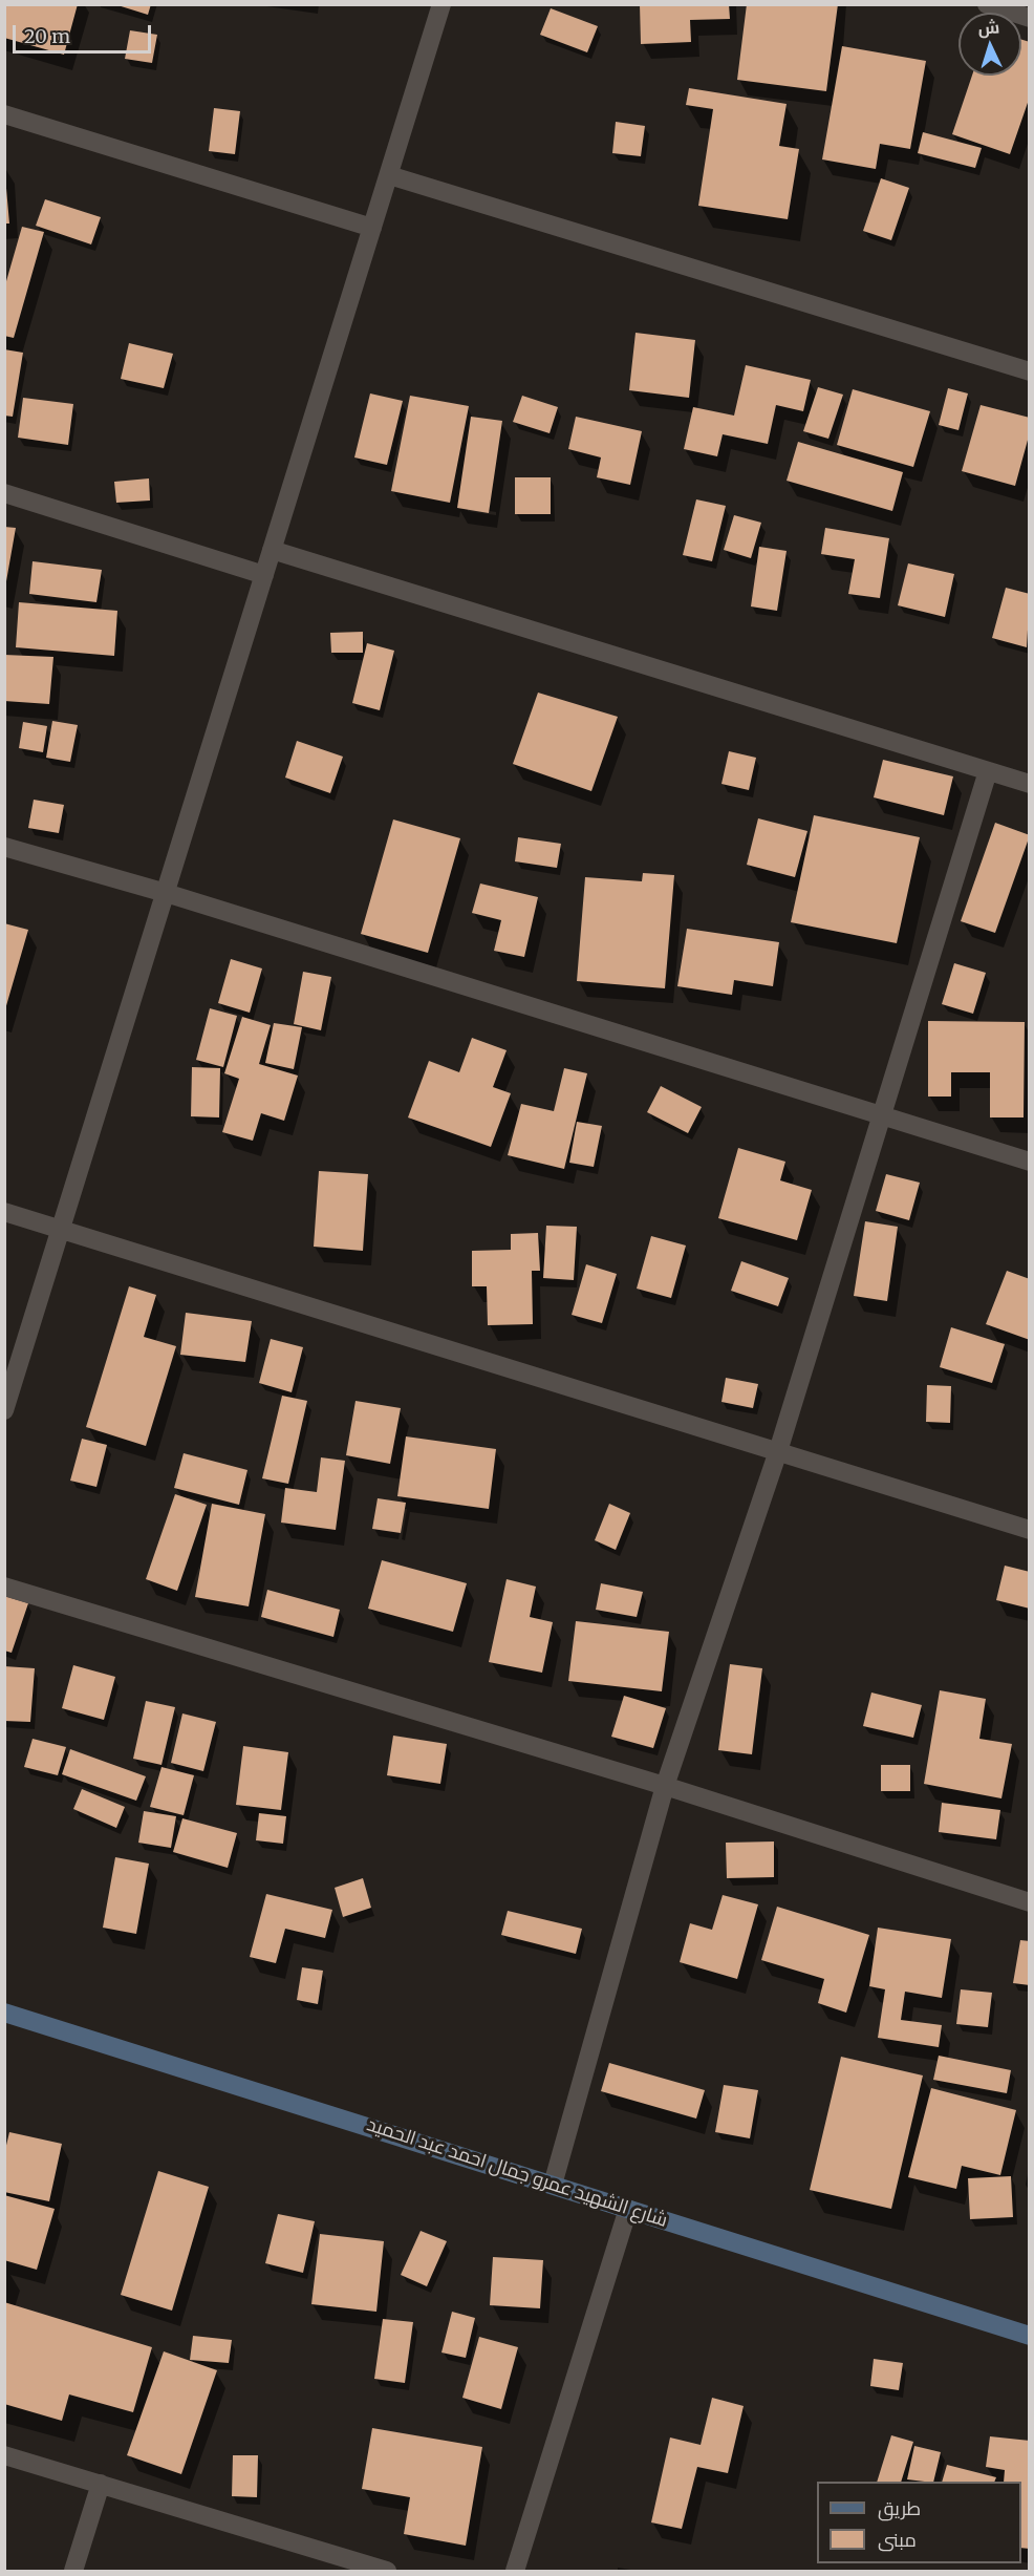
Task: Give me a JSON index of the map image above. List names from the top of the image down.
{
  "streets": {
    "street": ["شارع الشهيد عمرو جمال احمد عبد الحميد"]
  },
  "legend": ["طريق", "مبنى"],
  "scale_bar": "20 m",
  "north": "top"
}
